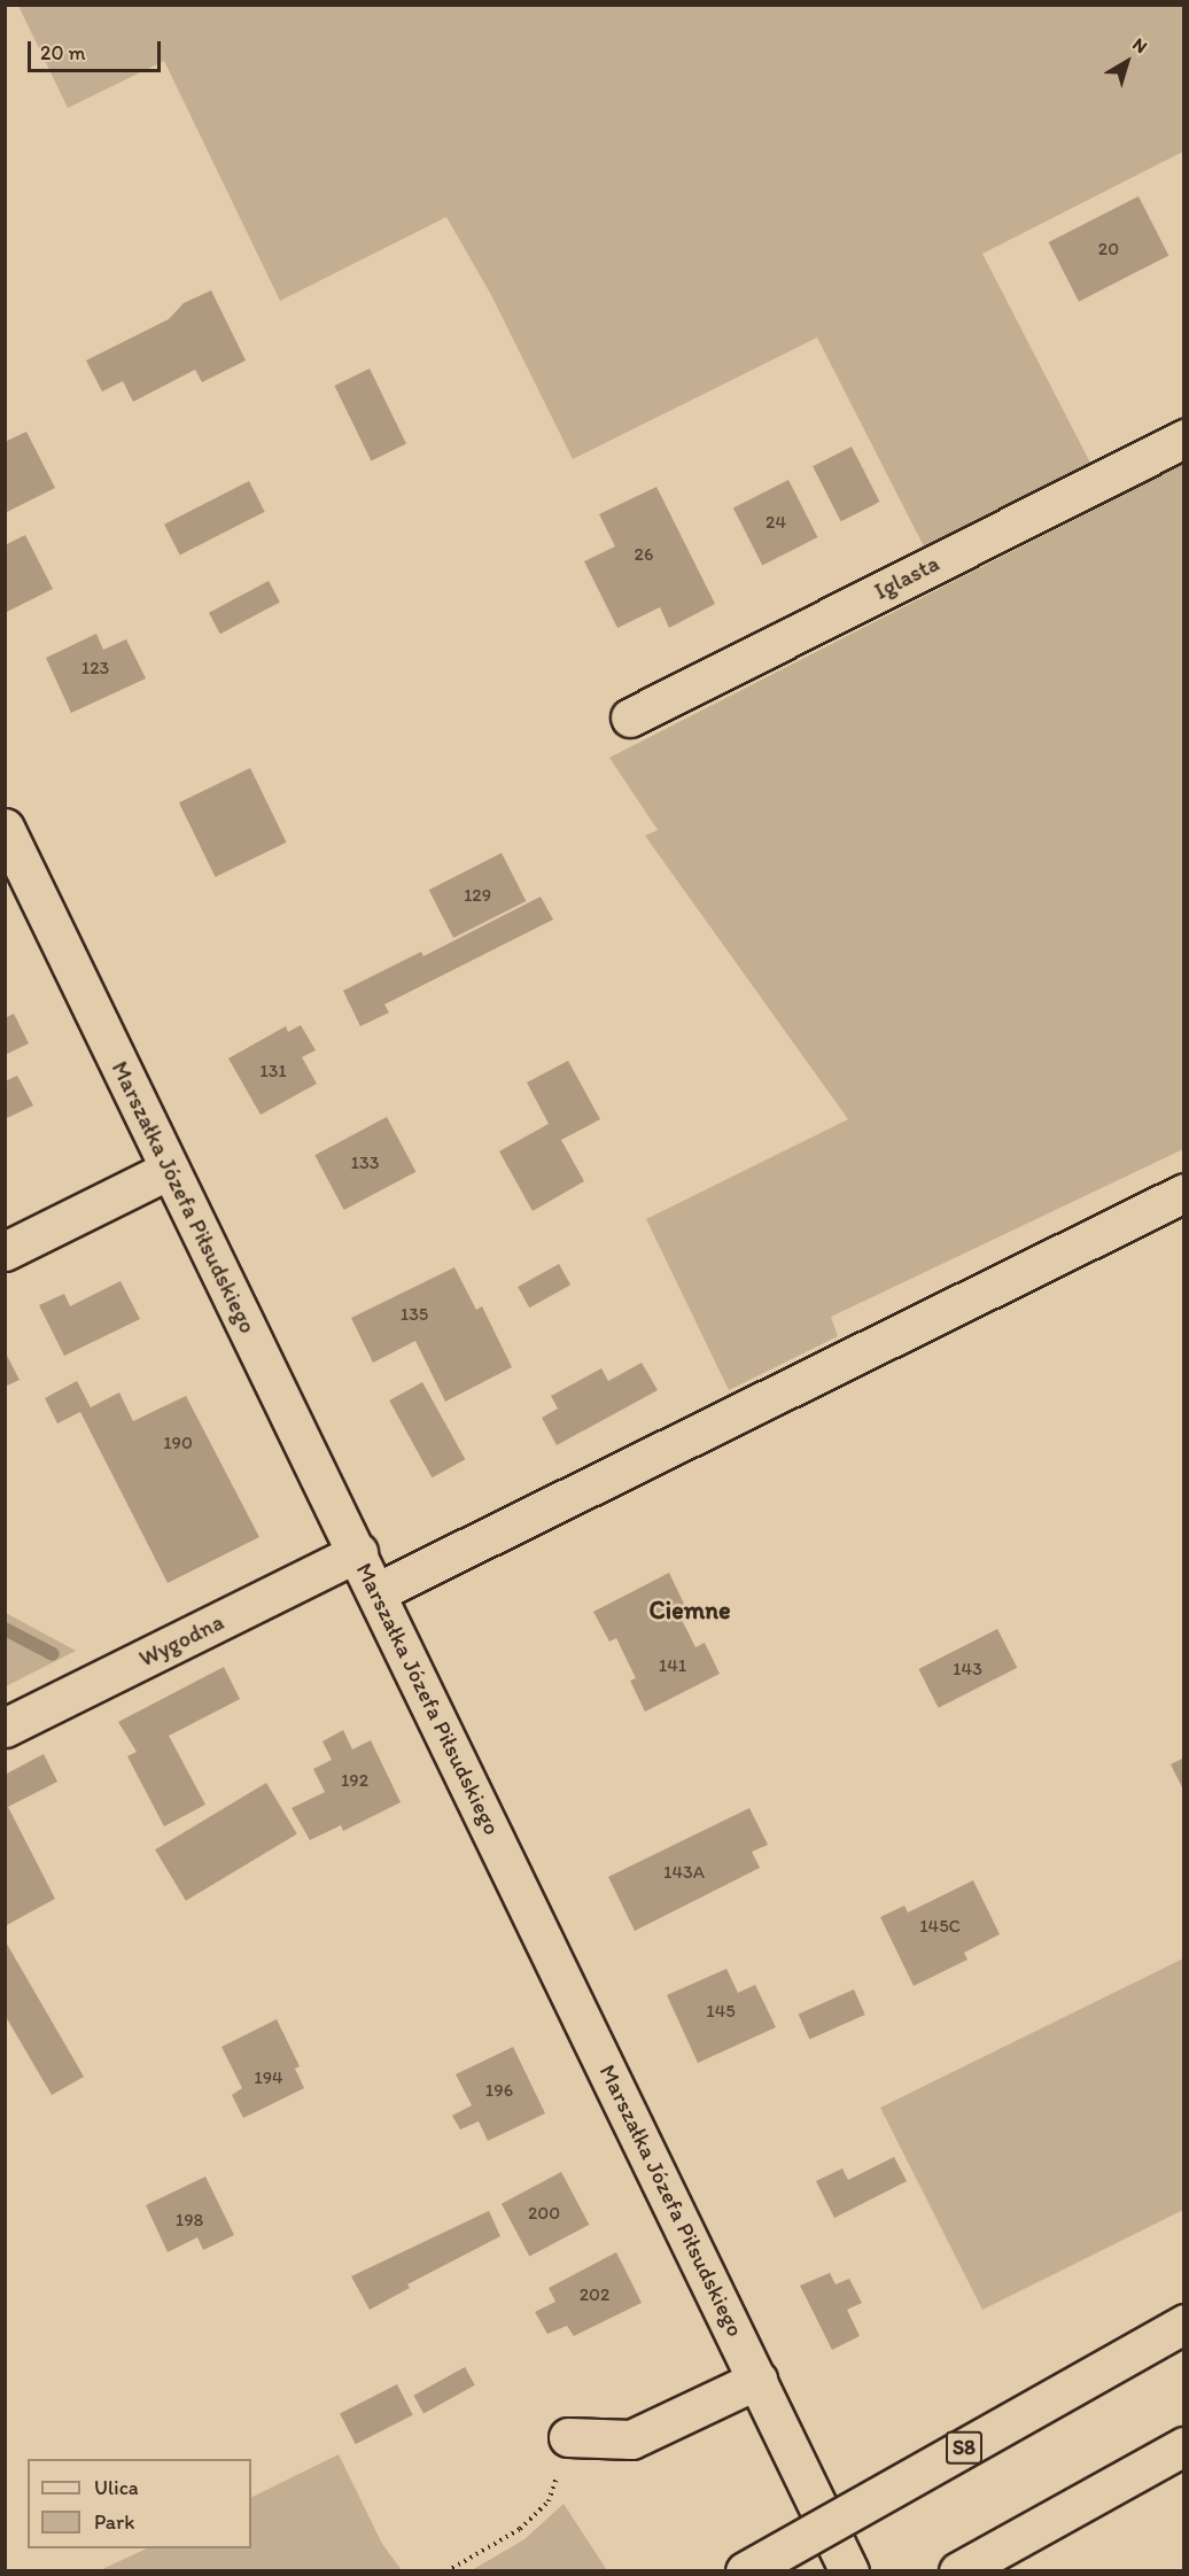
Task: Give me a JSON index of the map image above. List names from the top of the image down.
{
  "streets": {
    "main road": [
      "Iglasta",
      "Marszałka Józefa Piłsudskiego",
      "Wygodna",
      "S8"
    ]
  },
  "crossings": [
    ["Marszałka Józefa Piłsudskiego", "Wygodna"]
  ],
  "districts": ["Ciemne"],
  "house_numbers": [
    "20",
    "24",
    "26",
    "123",
    "129",
    "131",
    "133",
    "135",
    "190",
    "141",
    "143",
    "192",
    "143A",
    "145C",
    "145",
    "194",
    "196",
    "200",
    "198",
    "202"
  ],
  "legend": ["Ulica", "Park"],
  "scale_bar": "20 m",
  "north": "top right"
}
